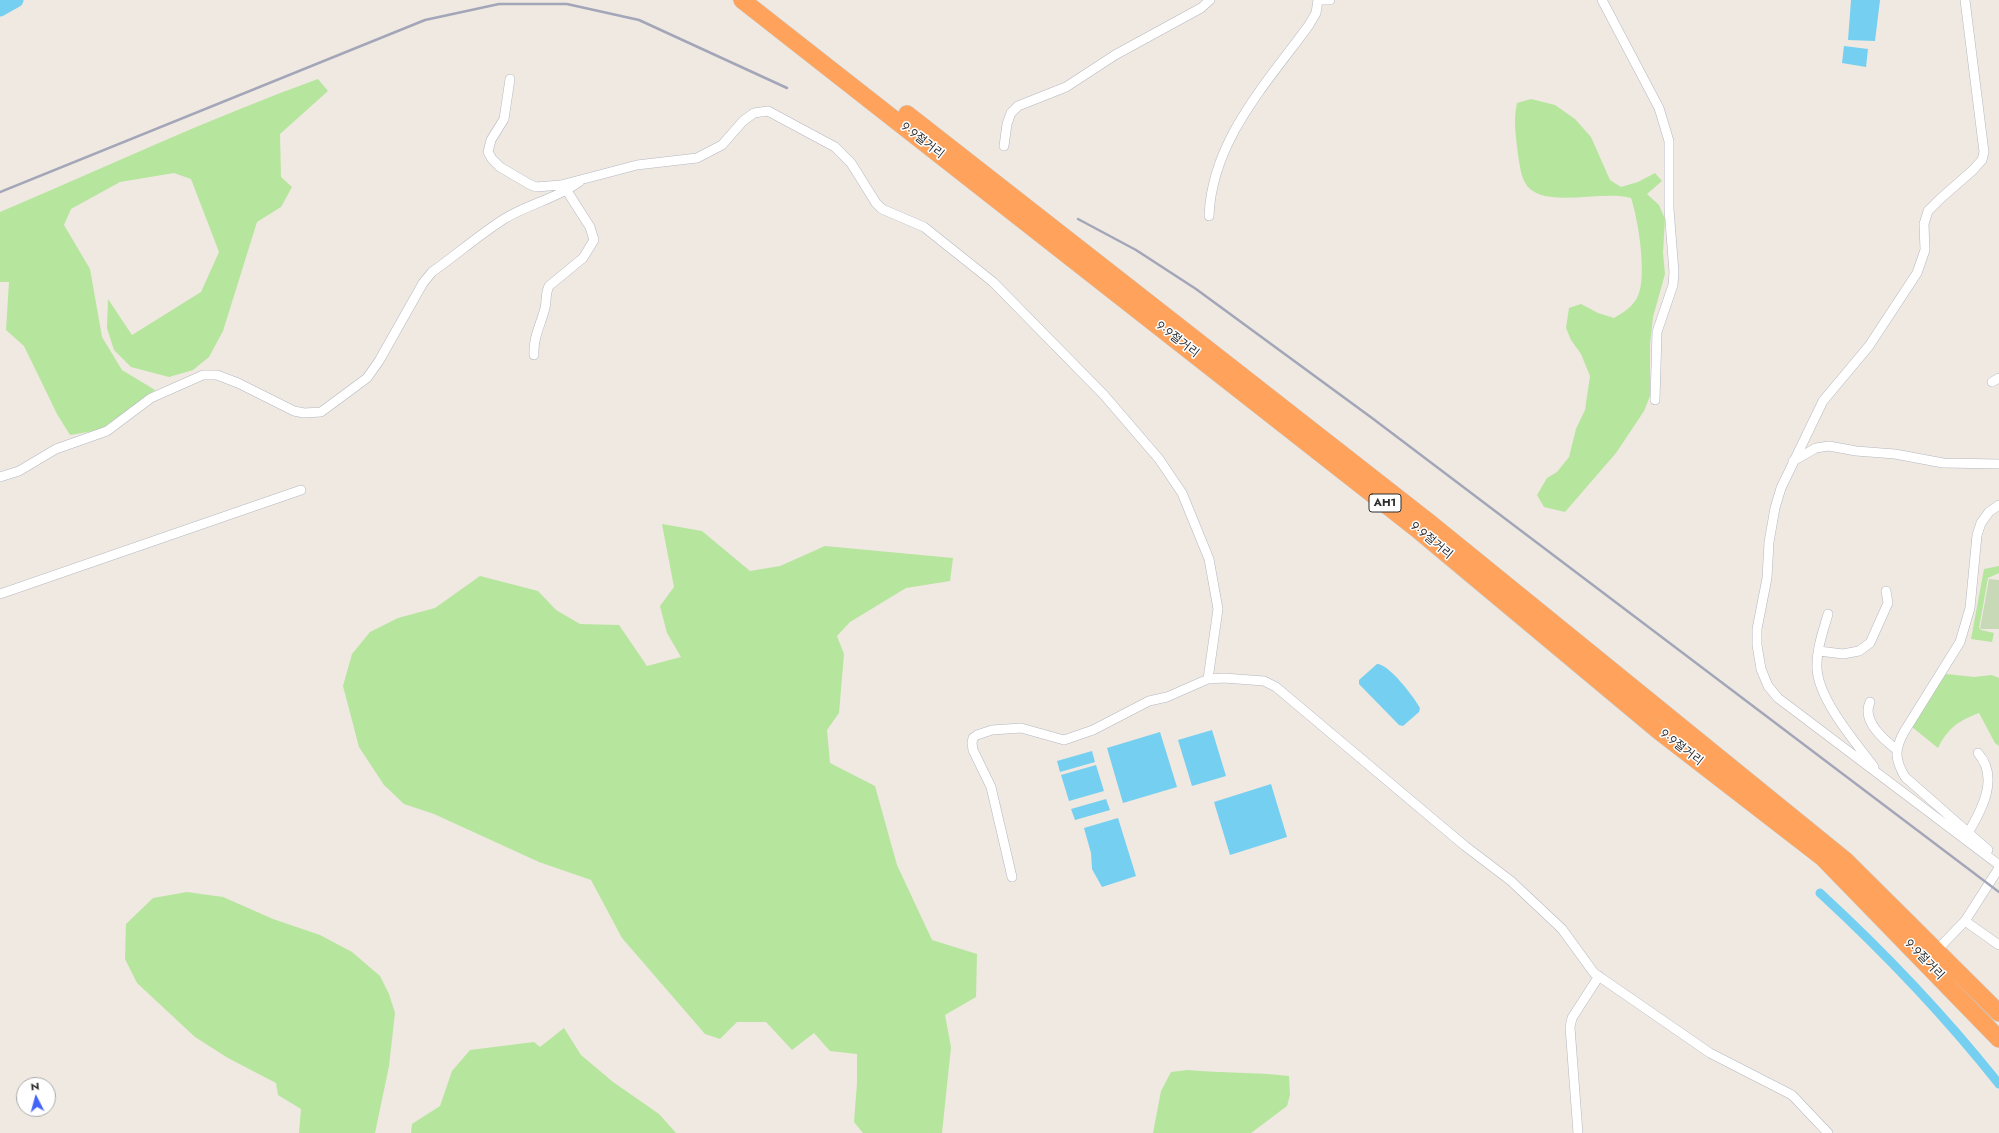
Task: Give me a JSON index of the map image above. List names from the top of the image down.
{
  "streets": {
    "highway": ["9·9절거리", "AH1"]
  },
  "north": "top"
}
